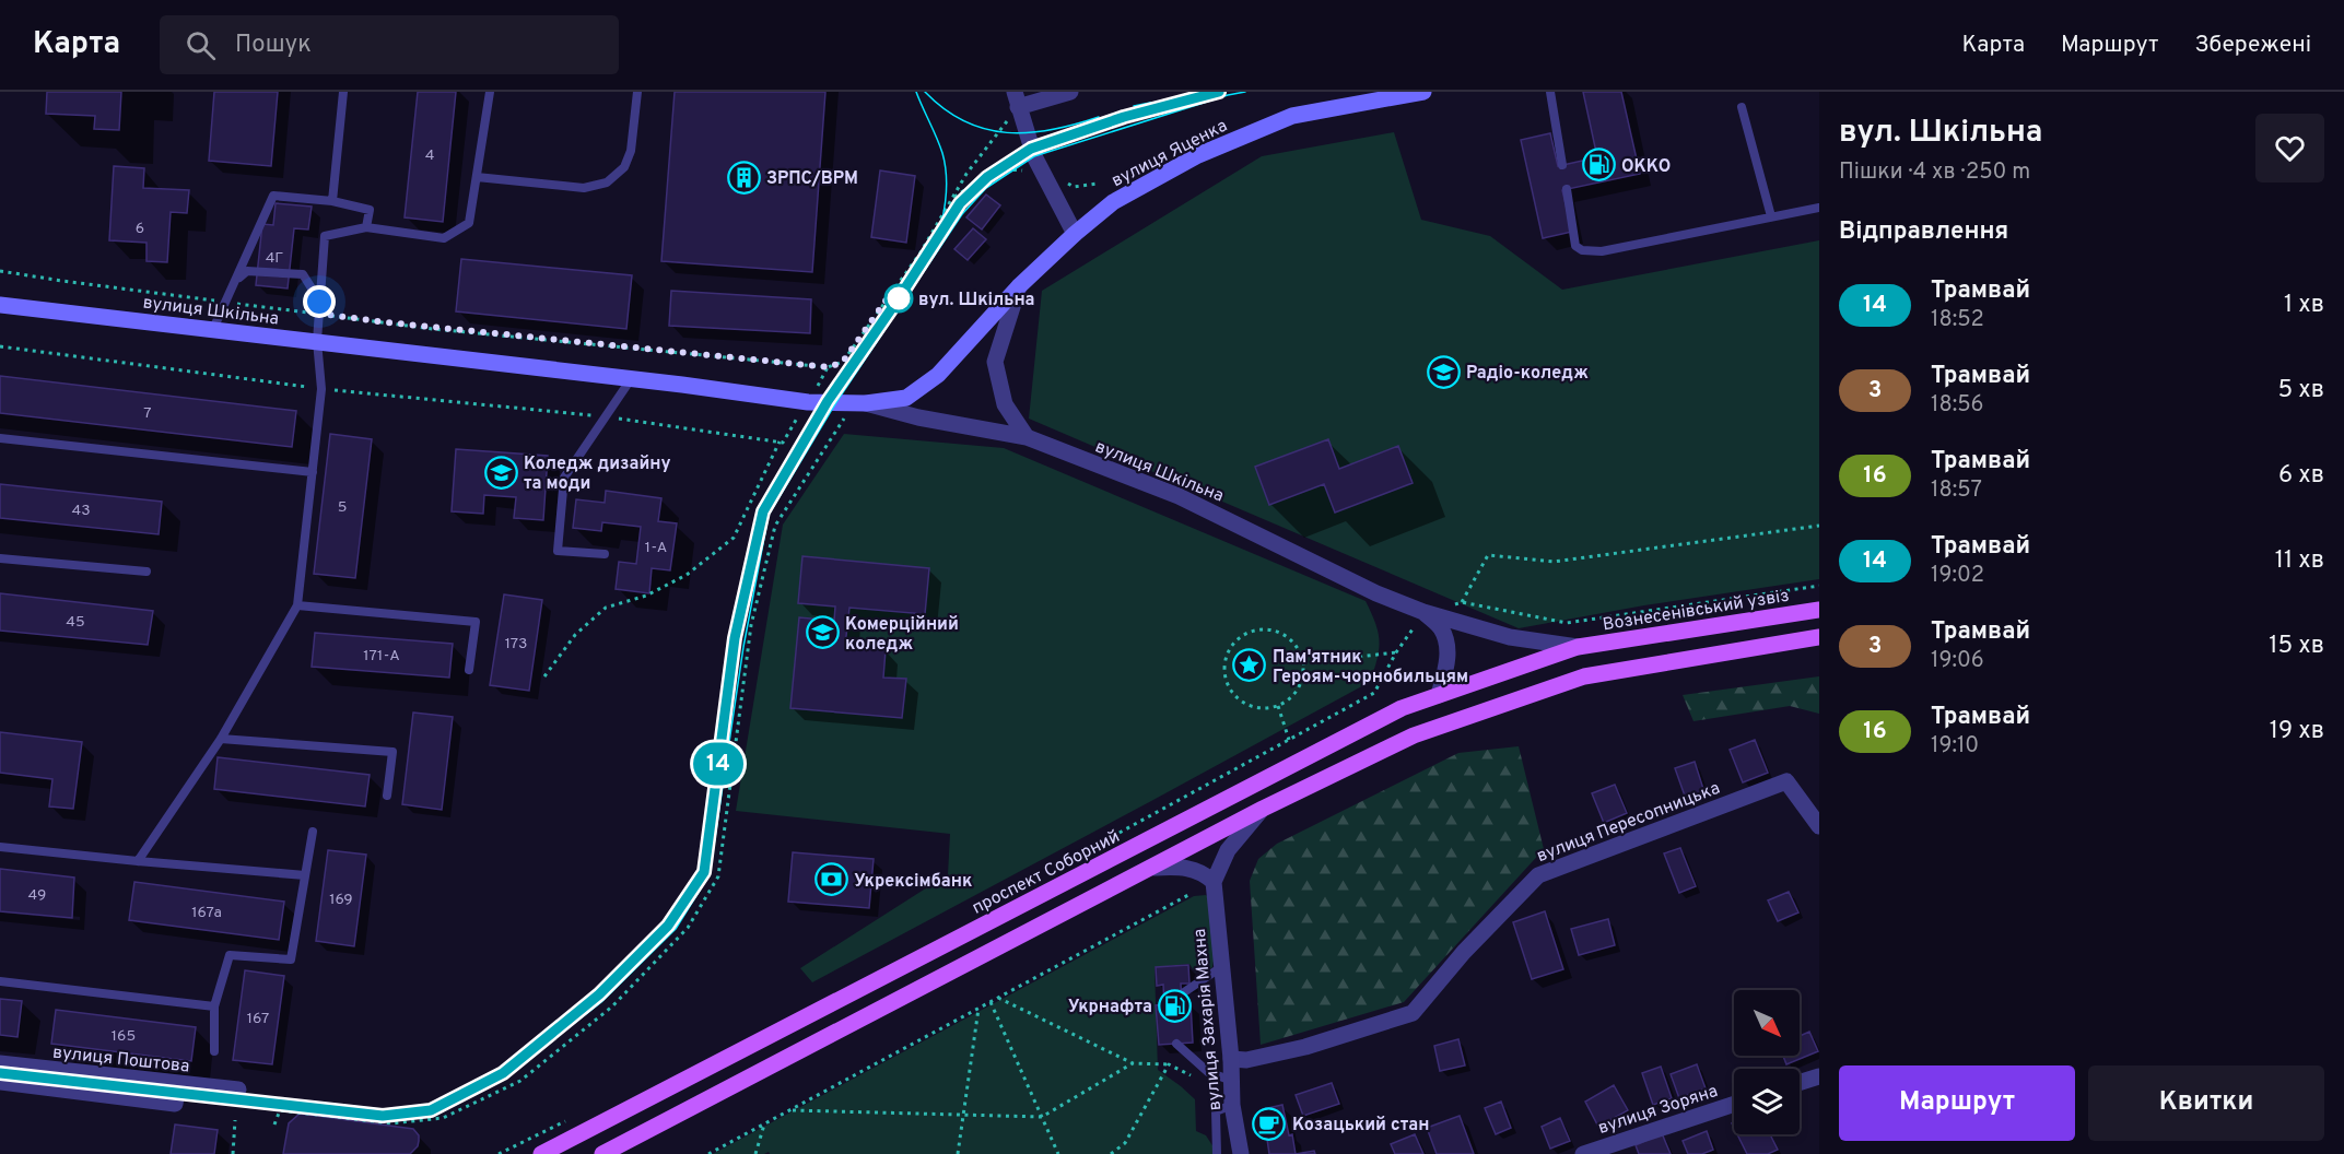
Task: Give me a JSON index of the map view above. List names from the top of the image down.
{
  "streets": {
    "main road": [
      "вулиця Яценка",
      "вулиця Шкільна",
      "Вознесенівський узвіз",
      "проспект Соборний"
    ],
    "street": [
      "вулиця Пересопницька",
      "вулиця Захарія Махна",
      "вулиця Поштова",
      "вулиця Зоряна"
    ]
  },
  "crossings": [
    ["вулиця Яценка", "вулиця Шкільна"],
    ["вулиця Шкільна", "Вознесенівський узвіз"],
    ["вулиця Шкільна", "проспект Соборний"],
    ["Вознесенівський узвіз", "проспект Соборний"],
    ["вулиця Пересопницька", "вулиця Захарія Махна"]
  ],
  "places": {
    "fuel station": ["ОККО", "Укрнафта"],
    "building": ["ЗРПС/ВРМ"],
    "other": ["вул. Шкільна"],
    "school or university": ["Радіо-коледж", "Коледж дизайну та моди", "Комерційний коледж"],
    "place": ["Пам'ятник Героям-чорнобильцям"],
    "bank": ["Укрексімбанк"],
    "cafe": ["Козацький стан"]
  },
  "lines": ["tram line 14"],
  "house_numbers": [
    "4",
    "6",
    "4Г",
    "7",
    "5",
    "43",
    "1-А",
    "45",
    "173",
    "171-А",
    "49",
    "169",
    "167а",
    "167",
    "165"
  ],
  "north": "bottom right",
  "page": {
    "header": "Карта",
    "search": "Пошук",
    "nav": ["Карта", "Маршрут", "Збережені"],
    "on_map": "14",
    "heading": [
      ["вул. Шкільна", "Пішки · 4 хв · 250 m"],
      "Відправлення"
    ],
    "list": [
      {
        "mark": "14",
        "name": "Трамвай",
        "note": "18:52",
        "value": "1 хв"
      },
      {
        "mark": "3",
        "name": "Трамвай",
        "note": "18:56",
        "value": "5 хв"
      },
      {
        "mark": "16",
        "name": "Трамвай",
        "note": "18:57",
        "value": "6 хв"
      },
      {
        "mark": "14",
        "name": "Трамвай",
        "note": "19:02",
        "value": "11 хв"
      },
      {
        "mark": "3",
        "name": "Трамвай",
        "note": "19:06",
        "value": "15 хв"
      },
      {
        "mark": "16",
        "name": "Трамвай",
        "note": "19:10",
        "value": "19 хв"
      }
    ],
    "buttons": ["Маршрут", "Квитки"]
  }
}
